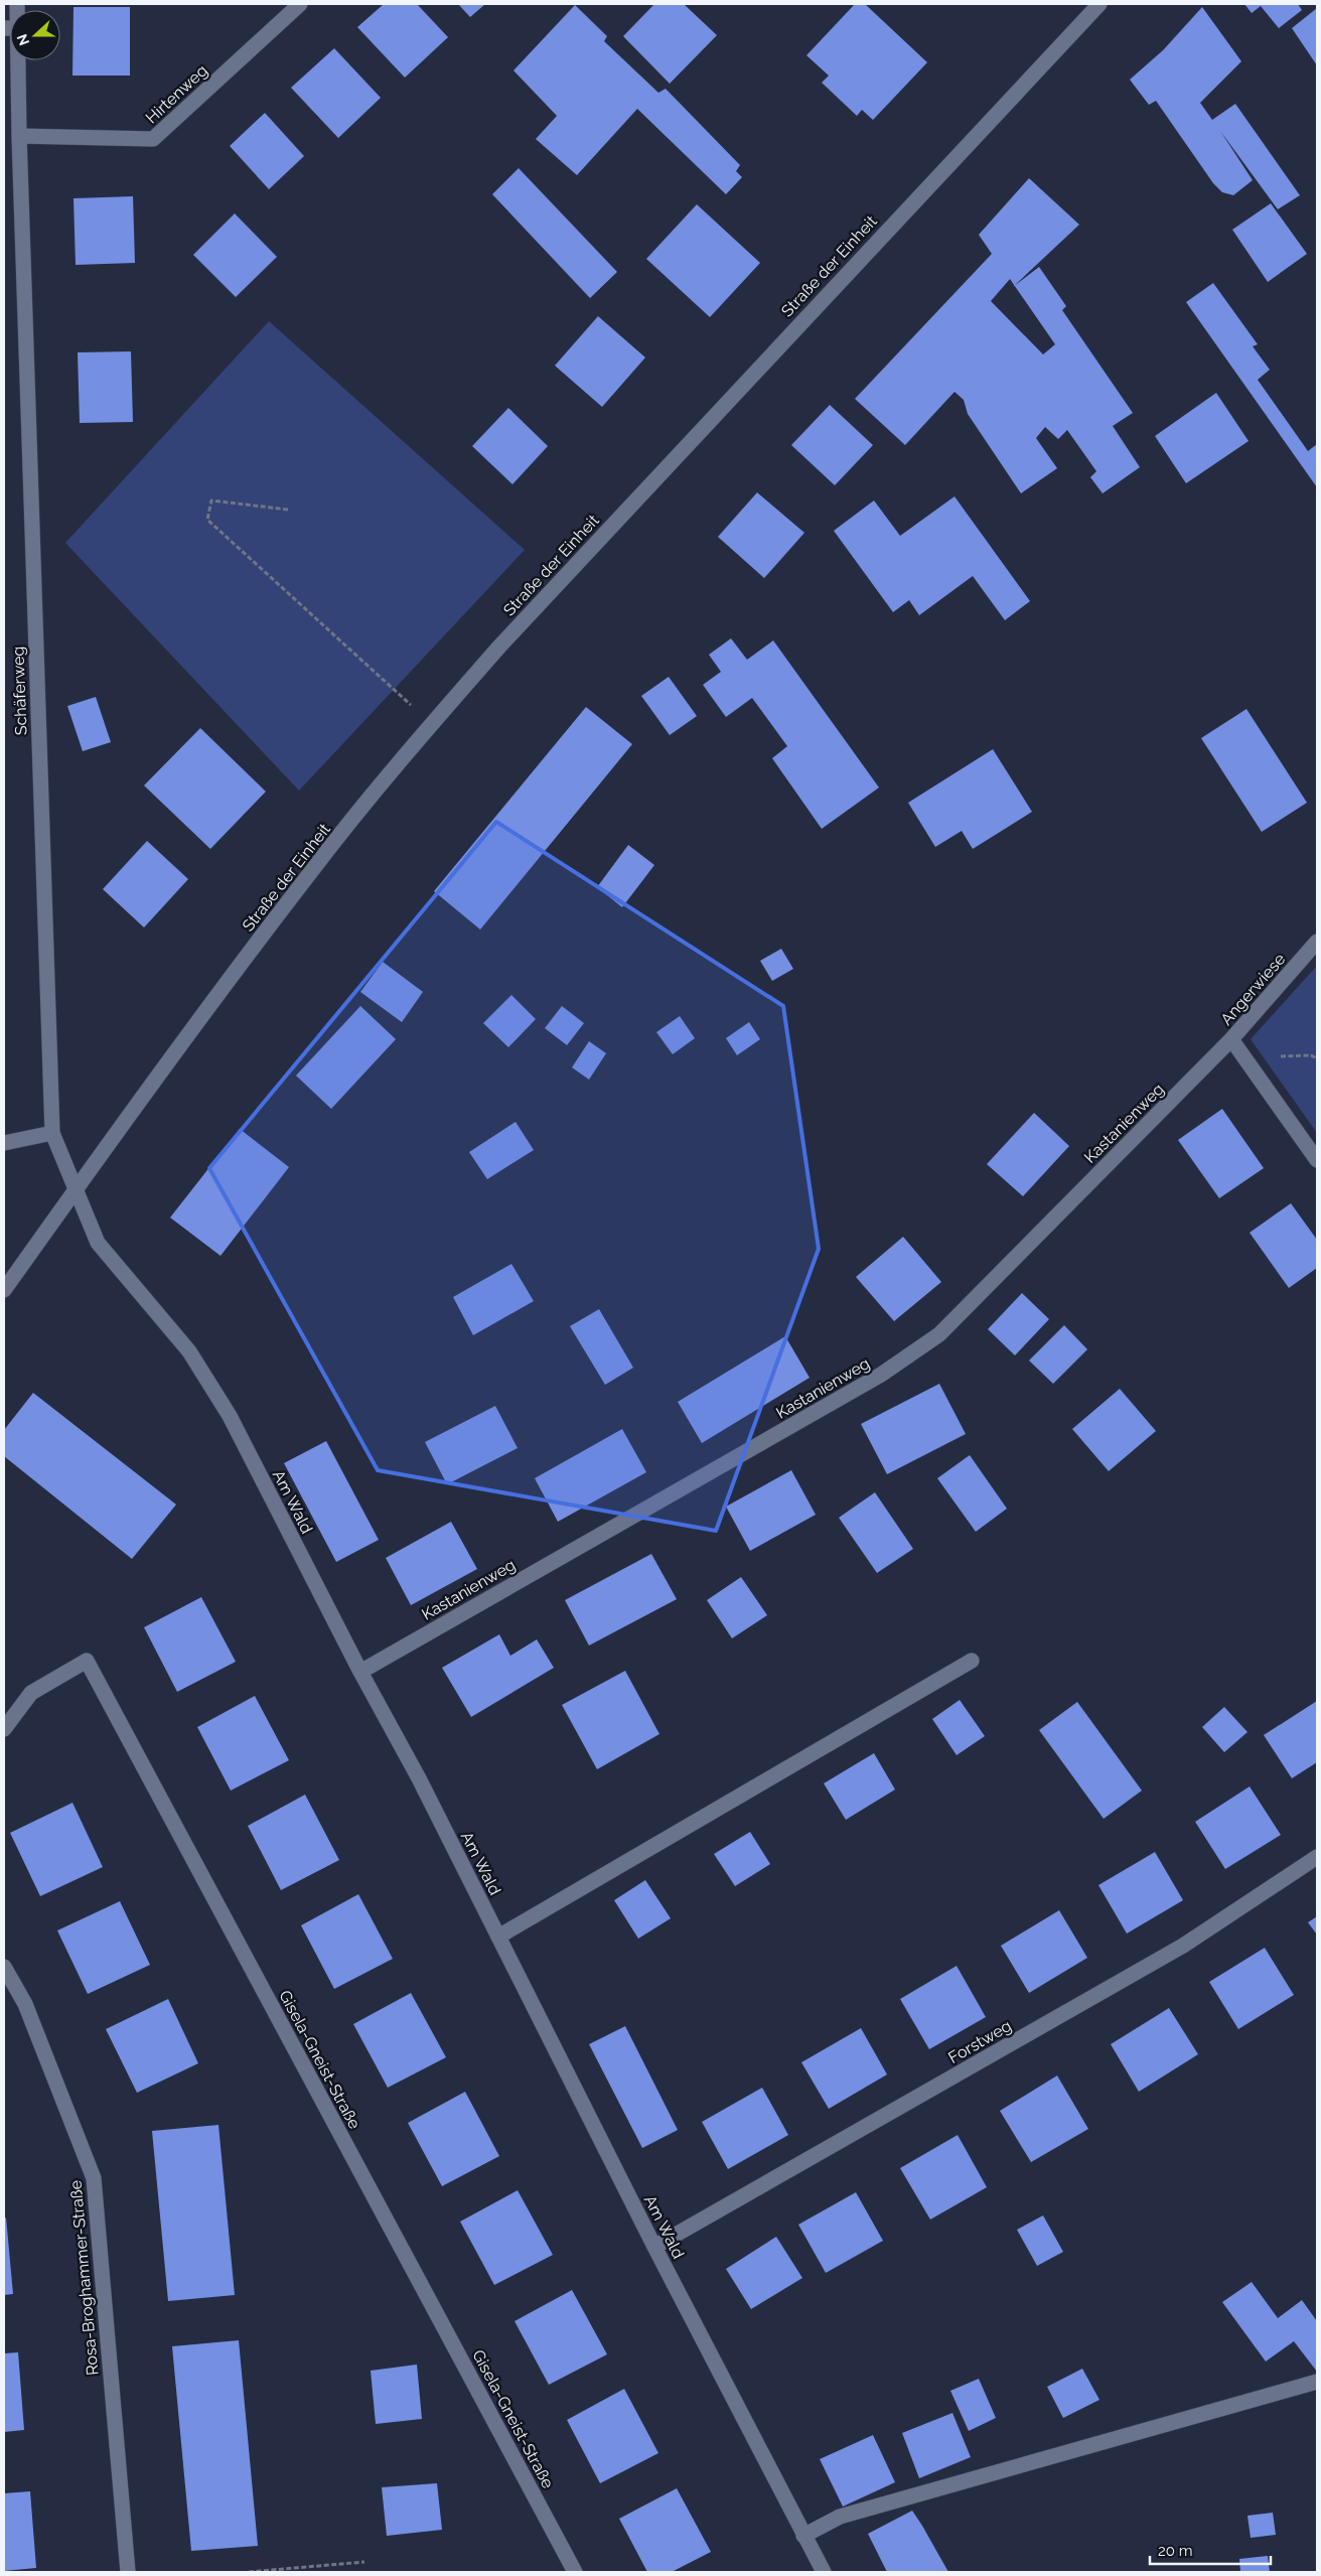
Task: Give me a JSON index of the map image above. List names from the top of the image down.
{
  "streets": {
    "street": [
      "Hirtenweg",
      "Straße der Einheit",
      "Schäferweg",
      "Angerwiese",
      "Kastanienweg",
      "Am Wald",
      "Forstweg",
      "Gisela-Gneist-Straße",
      "Rosa-Broghammer-Straße"
    ]
  },
  "crossings": [
    ["Hirtenweg", "Schäferweg"],
    ["Straße der Einheit", "Schäferweg"],
    ["Straße der Einheit", "Am Wald"],
    ["Schäferweg", "Am Wald"],
    ["Angerwiese", "Kastanienweg"],
    ["Kastanienweg", "Am Wald"],
    ["Am Wald", "Forstweg"]
  ],
  "scale_bar": "20 m",
  "north": "left"
}
